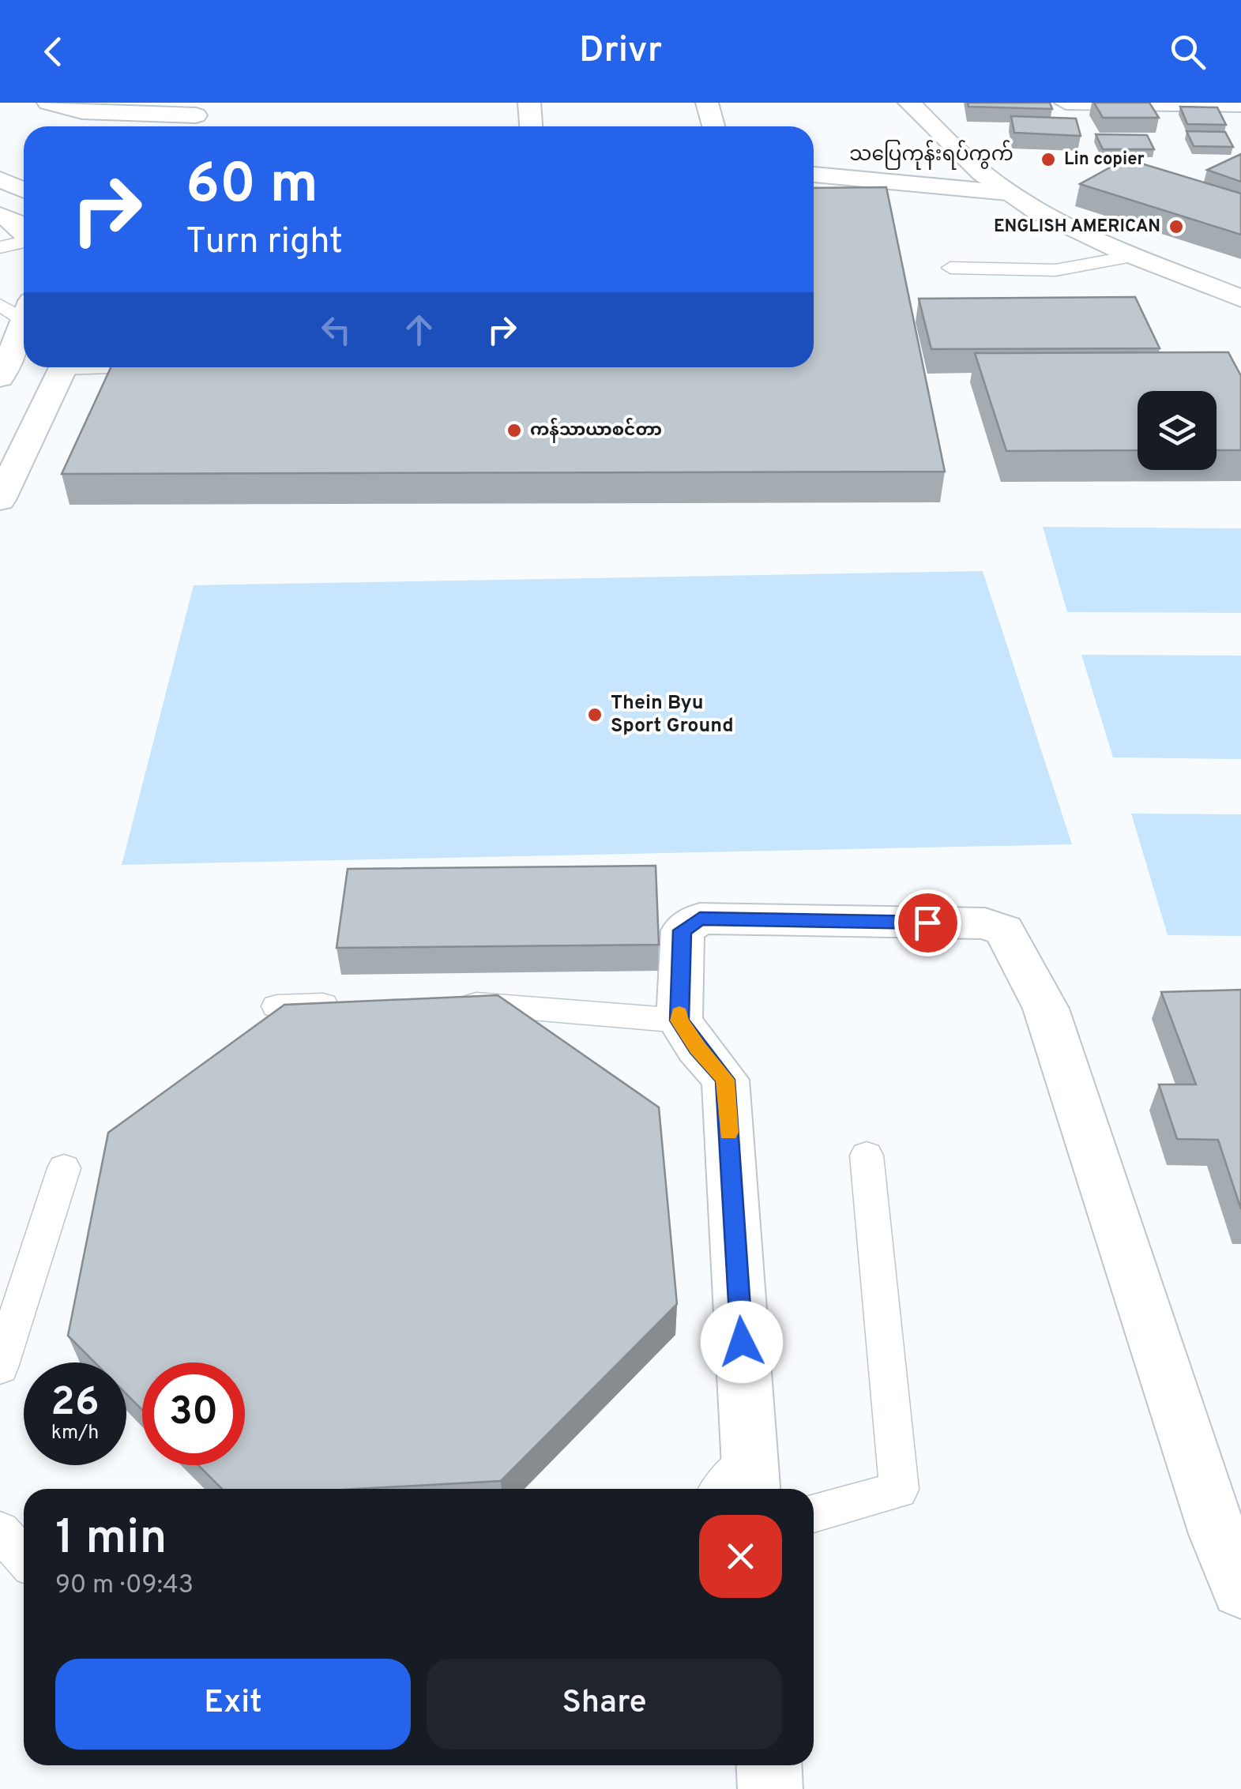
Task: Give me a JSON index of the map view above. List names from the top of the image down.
{
  "districts": ["သပြေကုန်းရပ်ကွက်"],
  "places": [
    "Lin copier",
    "ENGLISH AMERICAN",
    "ကန်သာယာစင်တာ",
    "Thein Byu Sport Ground"
  ],
  "page": {
    "header": "Drivr",
    "turn": ["60 m", "Turn right"],
    "speed": "26 km/h",
    "limit": "30",
    "heading": ["1 min", "90 m · 09:43"],
    "buttons": ["Exit", "Share"]
  }
}
